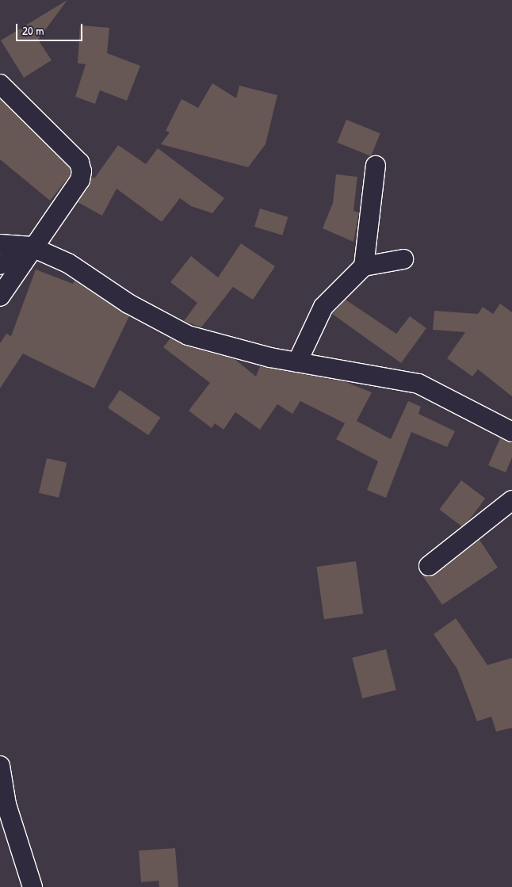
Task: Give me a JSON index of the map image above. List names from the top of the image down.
{
  "scale_bar": "20 m"
}
